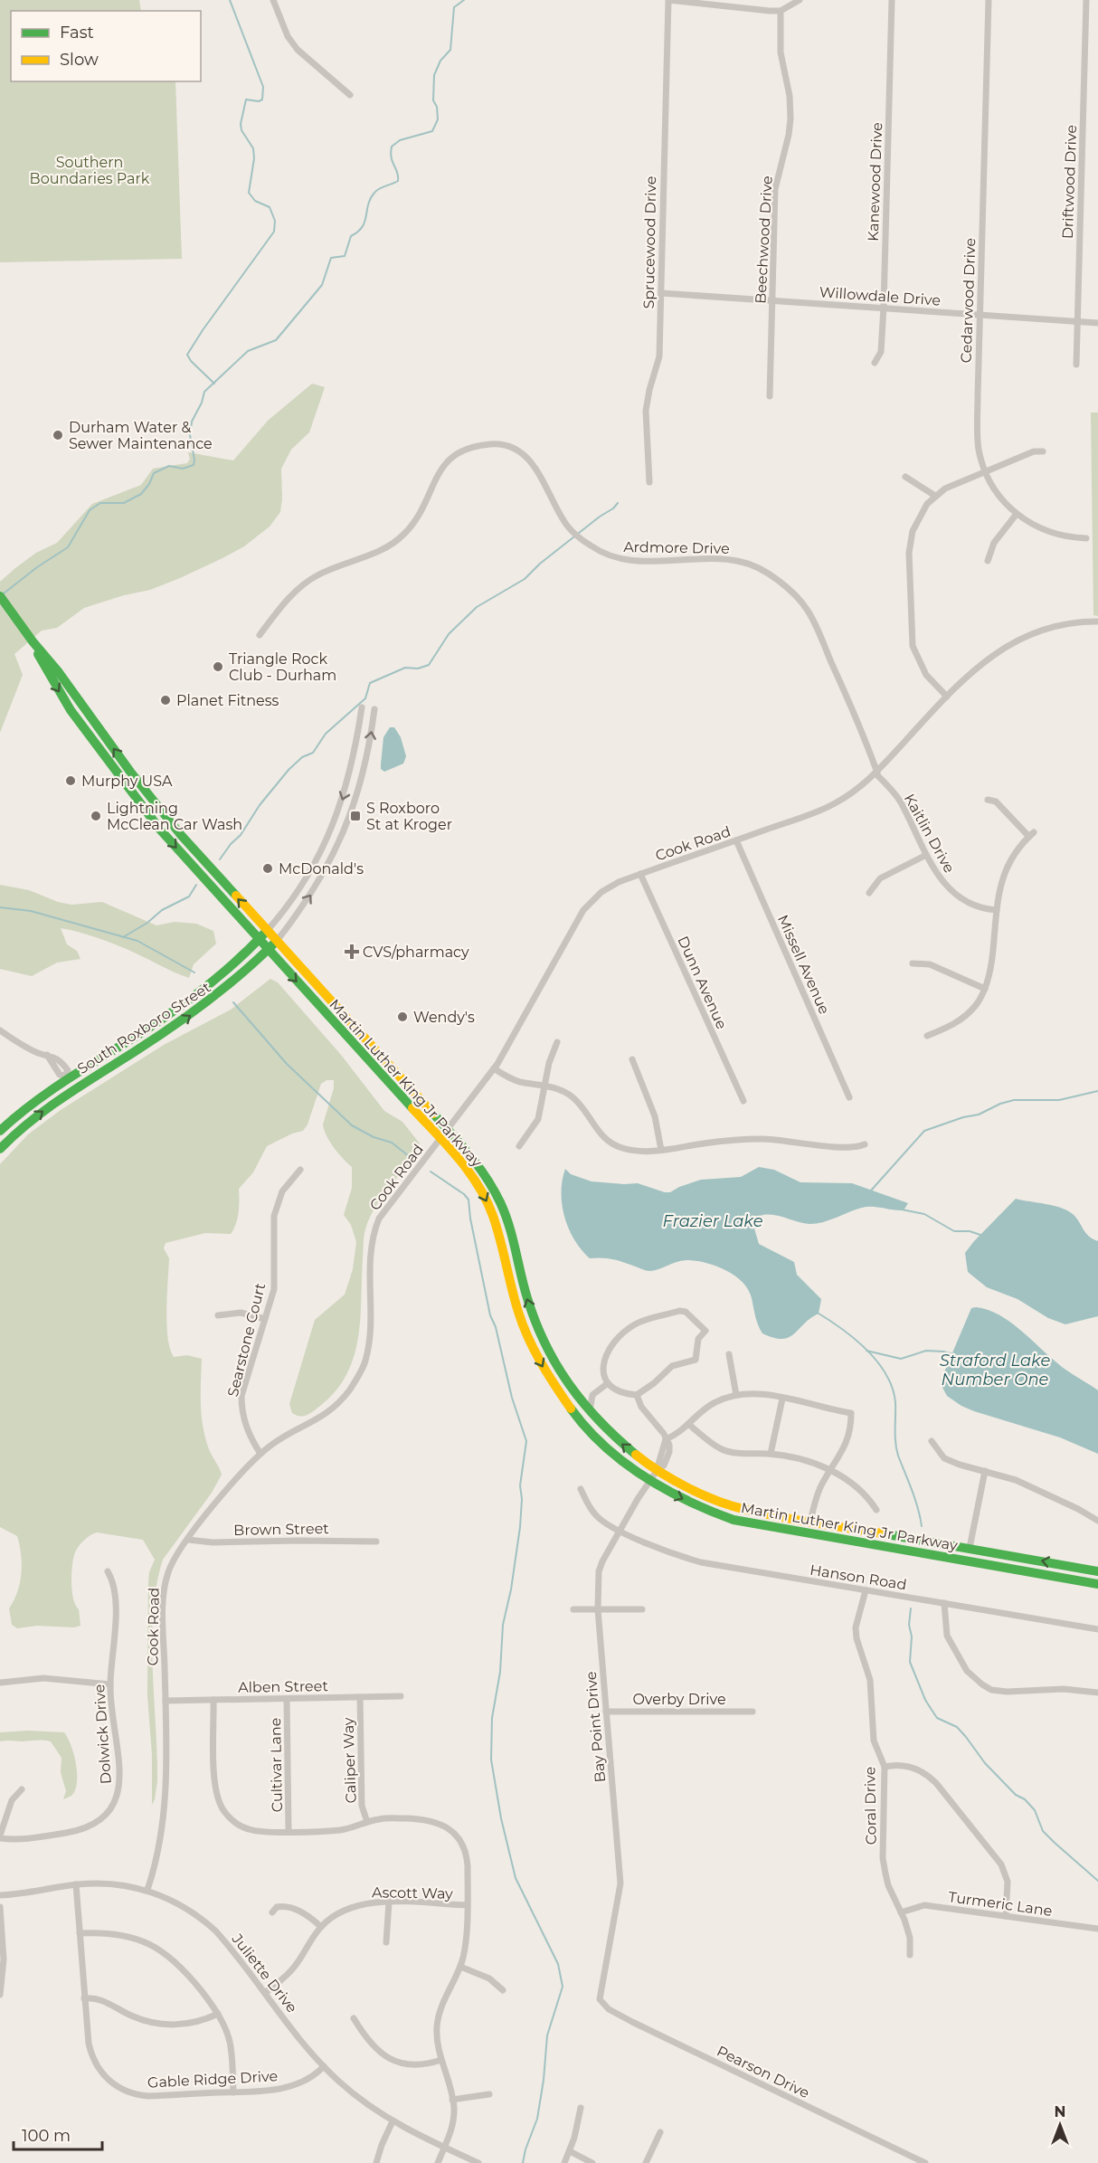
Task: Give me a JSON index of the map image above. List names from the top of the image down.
{
  "streets": {
    "main road": ["South Roxboro Street", "Martin Luther King Jr Parkway"],
    "street": [
      "Kanewood Drive",
      "Driftwood Drive",
      "Beechwood Drive",
      "Sprucewood Drive",
      "Willowdale Drive",
      "Cedarwood Drive",
      "Ardmore Drive",
      "Kaitlin Drive",
      "Cook Road",
      "Missell Avenue",
      "Dunn Avenue",
      "Searstone Court",
      "Brown Street",
      "Hanson Road",
      "Alben Street",
      "Overby Drive",
      "Bay Point Drive",
      "Dolwick Drive",
      "Caliper Way",
      "Cultivar Lane",
      "Coral Drive",
      "Ascott Way",
      "Turmeric Lane",
      "Juliette Drive",
      "Pearson Drive",
      "Gable Ridge Drive"
    ]
  },
  "crossings": [
    ["Kanewood Drive", "Willowdale Drive"],
    ["Driftwood Drive", "Willowdale Drive"],
    ["Beechwood Drive", "Willowdale Drive"],
    ["Sprucewood Drive", "Willowdale Drive"],
    ["Willowdale Drive", "Cedarwood Drive"],
    ["Ardmore Drive", "Kaitlin Drive"],
    ["Ardmore Drive", "Cook Road"],
    ["Kaitlin Drive", "Cook Road"],
    ["Cook Road", "Missell Avenue"],
    ["Cook Road", "Dunn Avenue"],
    ["Cook Road", "Martin Luther King Jr Parkway"],
    ["Cook Road", "Searstone Court"],
    ["Cook Road", "Brown Street"],
    ["Cook Road", "Alben Street"],
    ["Cook Road", "Juliette Drive"],
    ["South Roxboro Street", "Martin Luther King Jr Parkway"],
    ["Martin Luther King Jr Parkway", "Bay Point Drive"],
    ["Hanson Road", "Bay Point Drive"],
    ["Hanson Road", "Coral Drive"],
    ["Alben Street", "Caliper Way"],
    ["Alben Street", "Cultivar Lane"],
    ["Overby Drive", "Bay Point Drive"],
    ["Bay Point Drive", "Pearson Drive"],
    ["Coral Drive", "Turmeric Lane"],
    ["Ascott Way", "Juliette Drive"],
    ["Juliette Drive", "Gable Ridge Drive"]
  ],
  "water": ["Frazier Lake", "Straford Lake Number One"],
  "parks": ["Southern Boundaries Park"],
  "places": {
    "other": [
      "Durham Water & Sewer Maintenance",
      "Triangle Rock Club - Durham",
      "Planet Fitness",
      "Murphy USA",
      "Lightning McClean Car Wash",
      "McDonald's",
      "Wendy's"
    ],
    "transit": ["S Roxboro St at Kroger"],
    "health": ["CVS/pharmacy"]
  },
  "legend": ["Fast", "Slow"],
  "scale_bar": "100 m",
  "north": "top"
}
